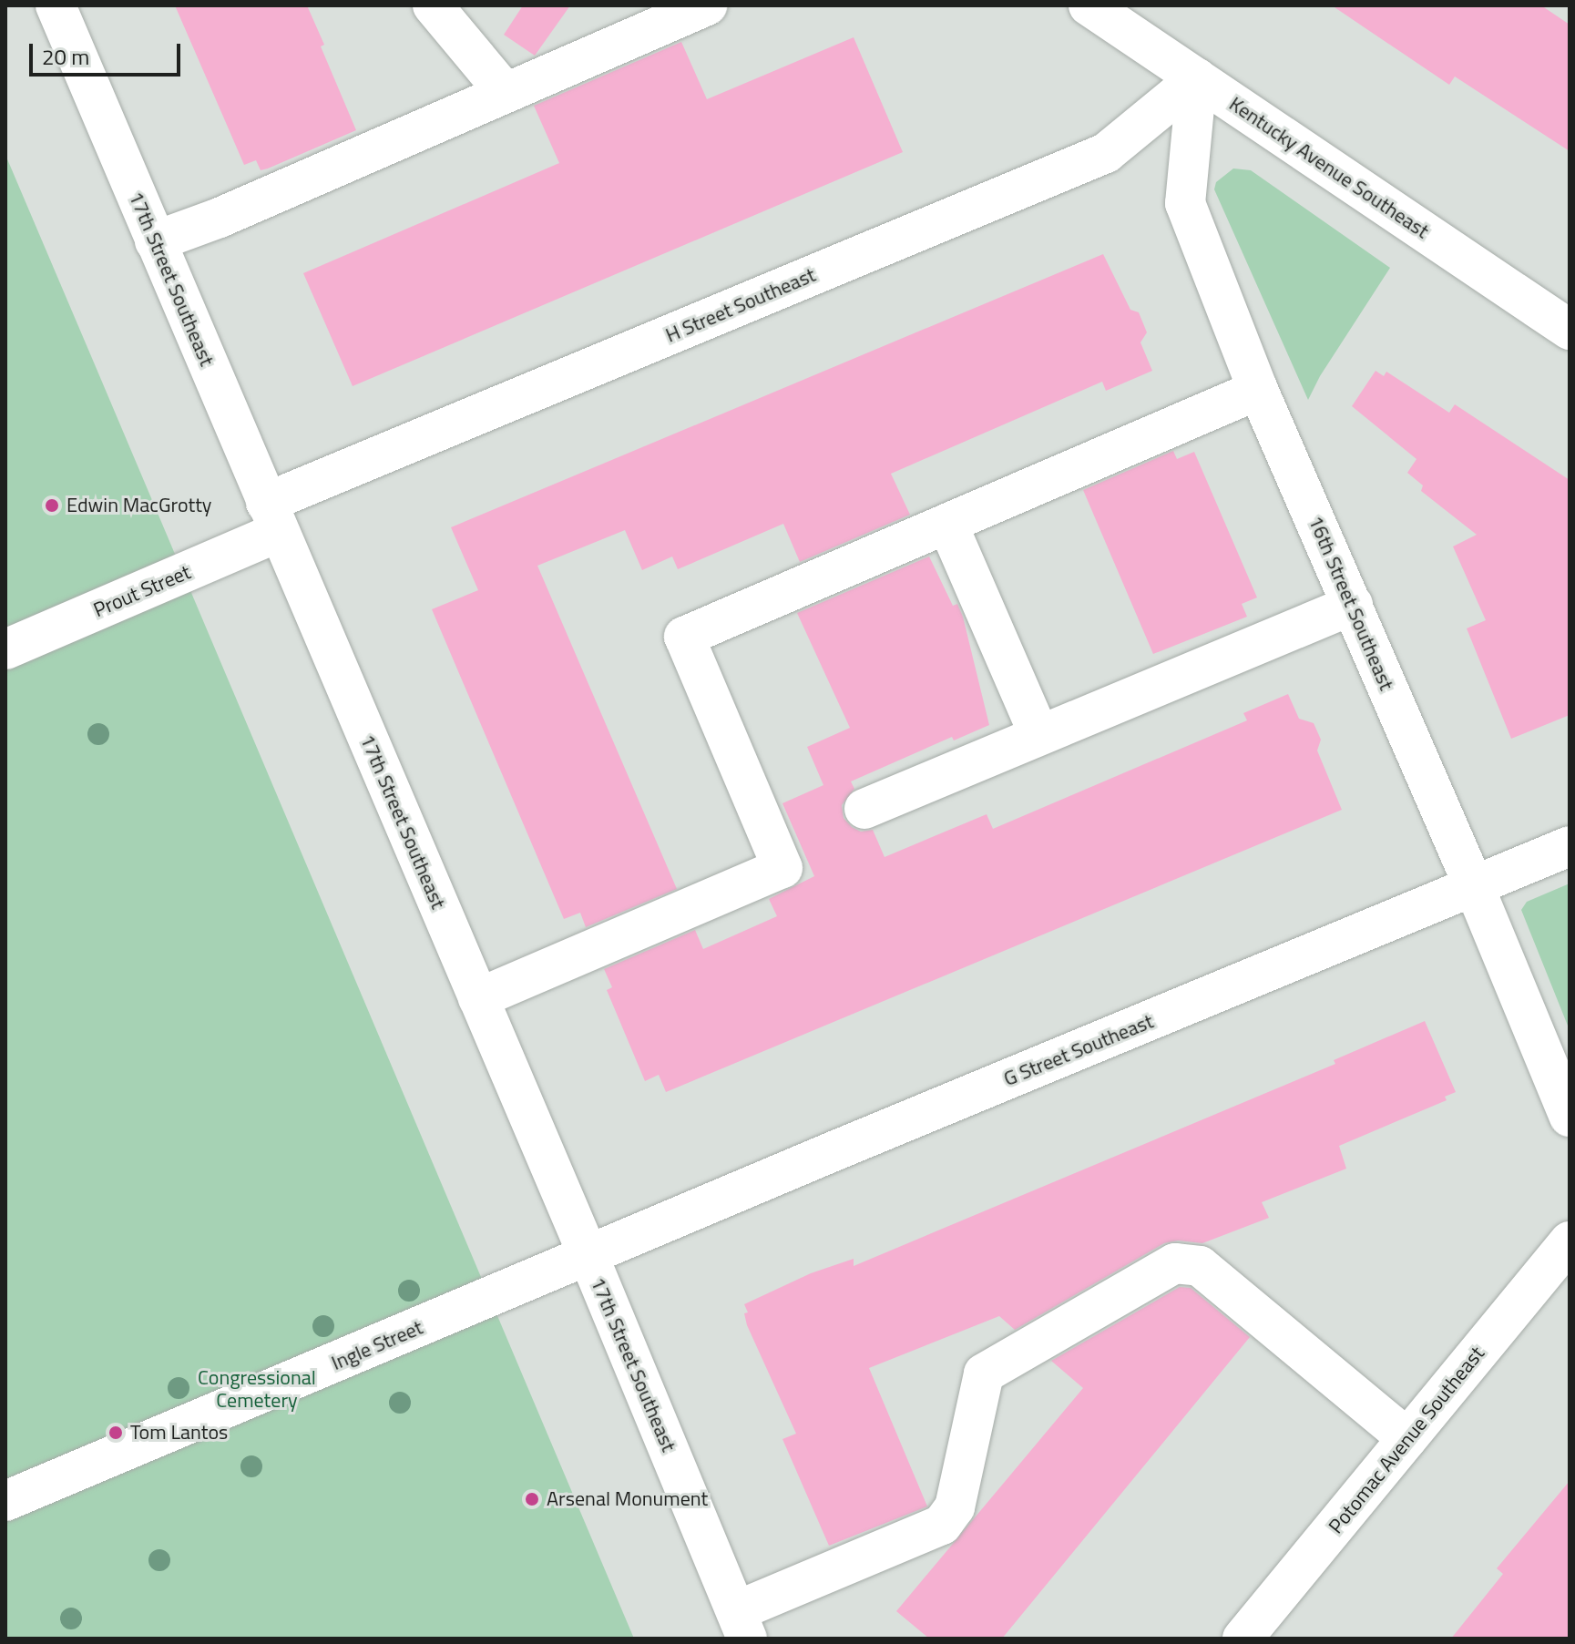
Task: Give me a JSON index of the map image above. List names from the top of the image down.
{
  "streets": {
    "street": [
      "Kentucky Avenue Southeast",
      "17th Street Southeast",
      "H Street Southeast",
      "Prout Street",
      "16th Street Southeast",
      "G Street Southeast",
      "Ingle Street",
      "Potomac Avenue Southeast"
    ]
  },
  "crossings": [
    ["Kentucky Avenue Southeast", "H Street Southeast"],
    ["Kentucky Avenue Southeast", "16th Street Southeast"],
    ["17th Street Southeast", "H Street Southeast"],
    ["17th Street Southeast", "Prout Street"],
    ["17th Street Southeast", "G Street Southeast"],
    ["17th Street Southeast", "Ingle Street"],
    ["H Street Southeast", "Prout Street"],
    ["H Street Southeast", "16th Street Southeast"],
    ["16th Street Southeast", "G Street Southeast"],
    ["G Street Southeast", "Ingle Street"]
  ],
  "parks": ["Congressional Cemetery"],
  "places": ["Edwin MacGrotty", "Tom Lantos", "Arsenal Monument"],
  "scale_bar": "20 m"
}
